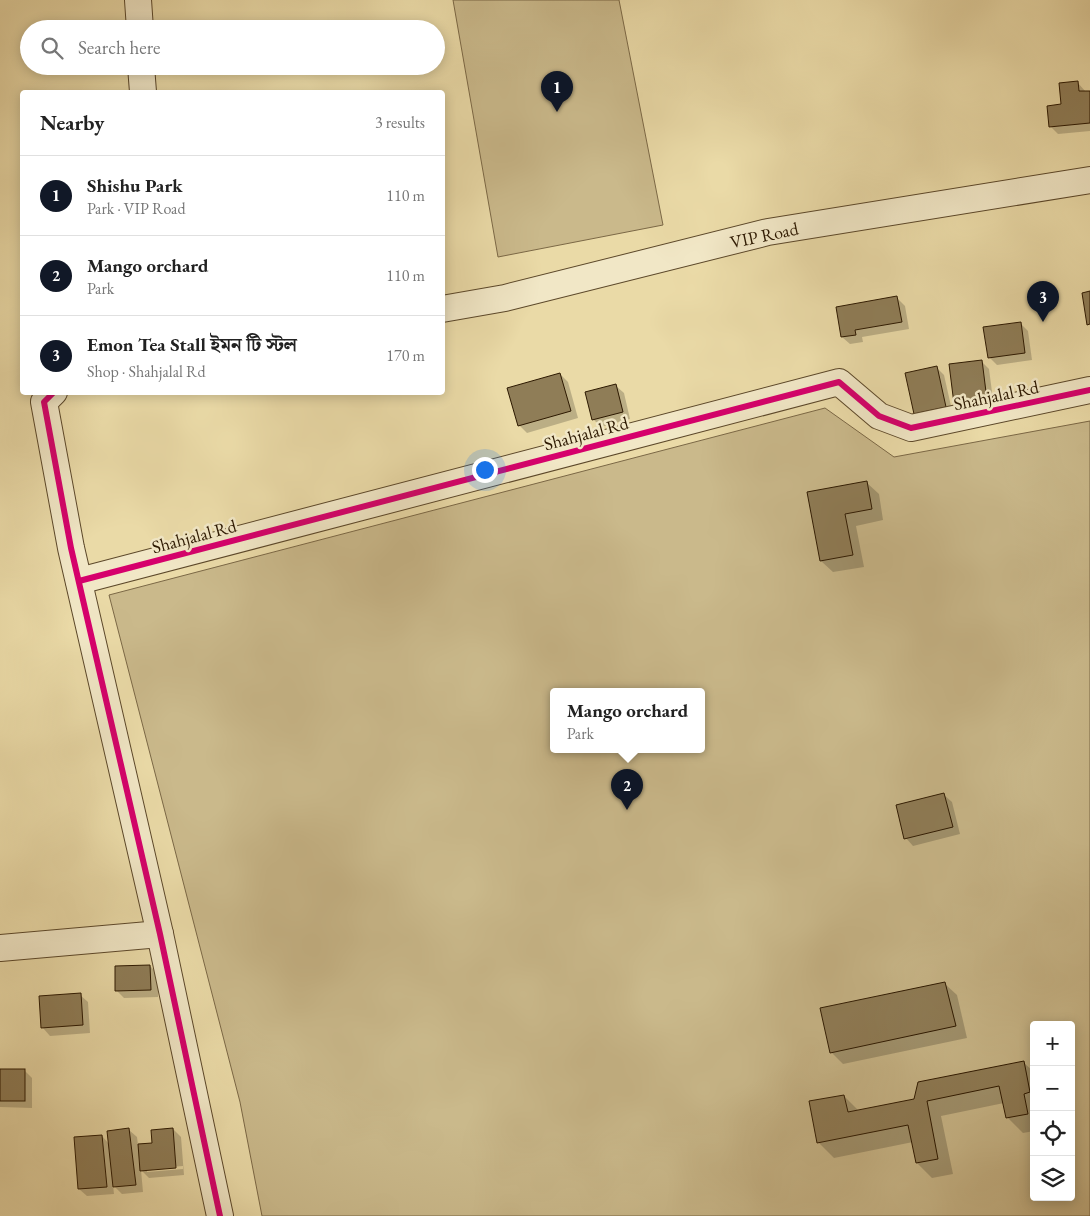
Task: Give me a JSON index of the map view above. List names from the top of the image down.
{
  "streets": {
    "street": ["VIP Road", "Shahjalal Rd"]
  },
  "page": {
    "search": "Search here",
    "pins": ["1", "3", "2"],
    "heading": ["Nearby", "3 results"],
    "list": [
      {
        "mark": "1",
        "name": "Shishu Park",
        "note": "Park · VIP Road",
        "value": "110 m"
      },
      {
        "mark": "2",
        "name": "Mango orchard",
        "note": "Park",
        "value": "110 m"
      },
      {
        "mark": "3",
        "name": "Emon Tea Stall ইমন টি স্টল",
        "note": "Shop · Shahjalal Rd",
        "value": "170 m"
      }
    ],
    "popup": ["Mango orchard", "Park"],
    "map_buttons": ["+", "−"]
  }
}
